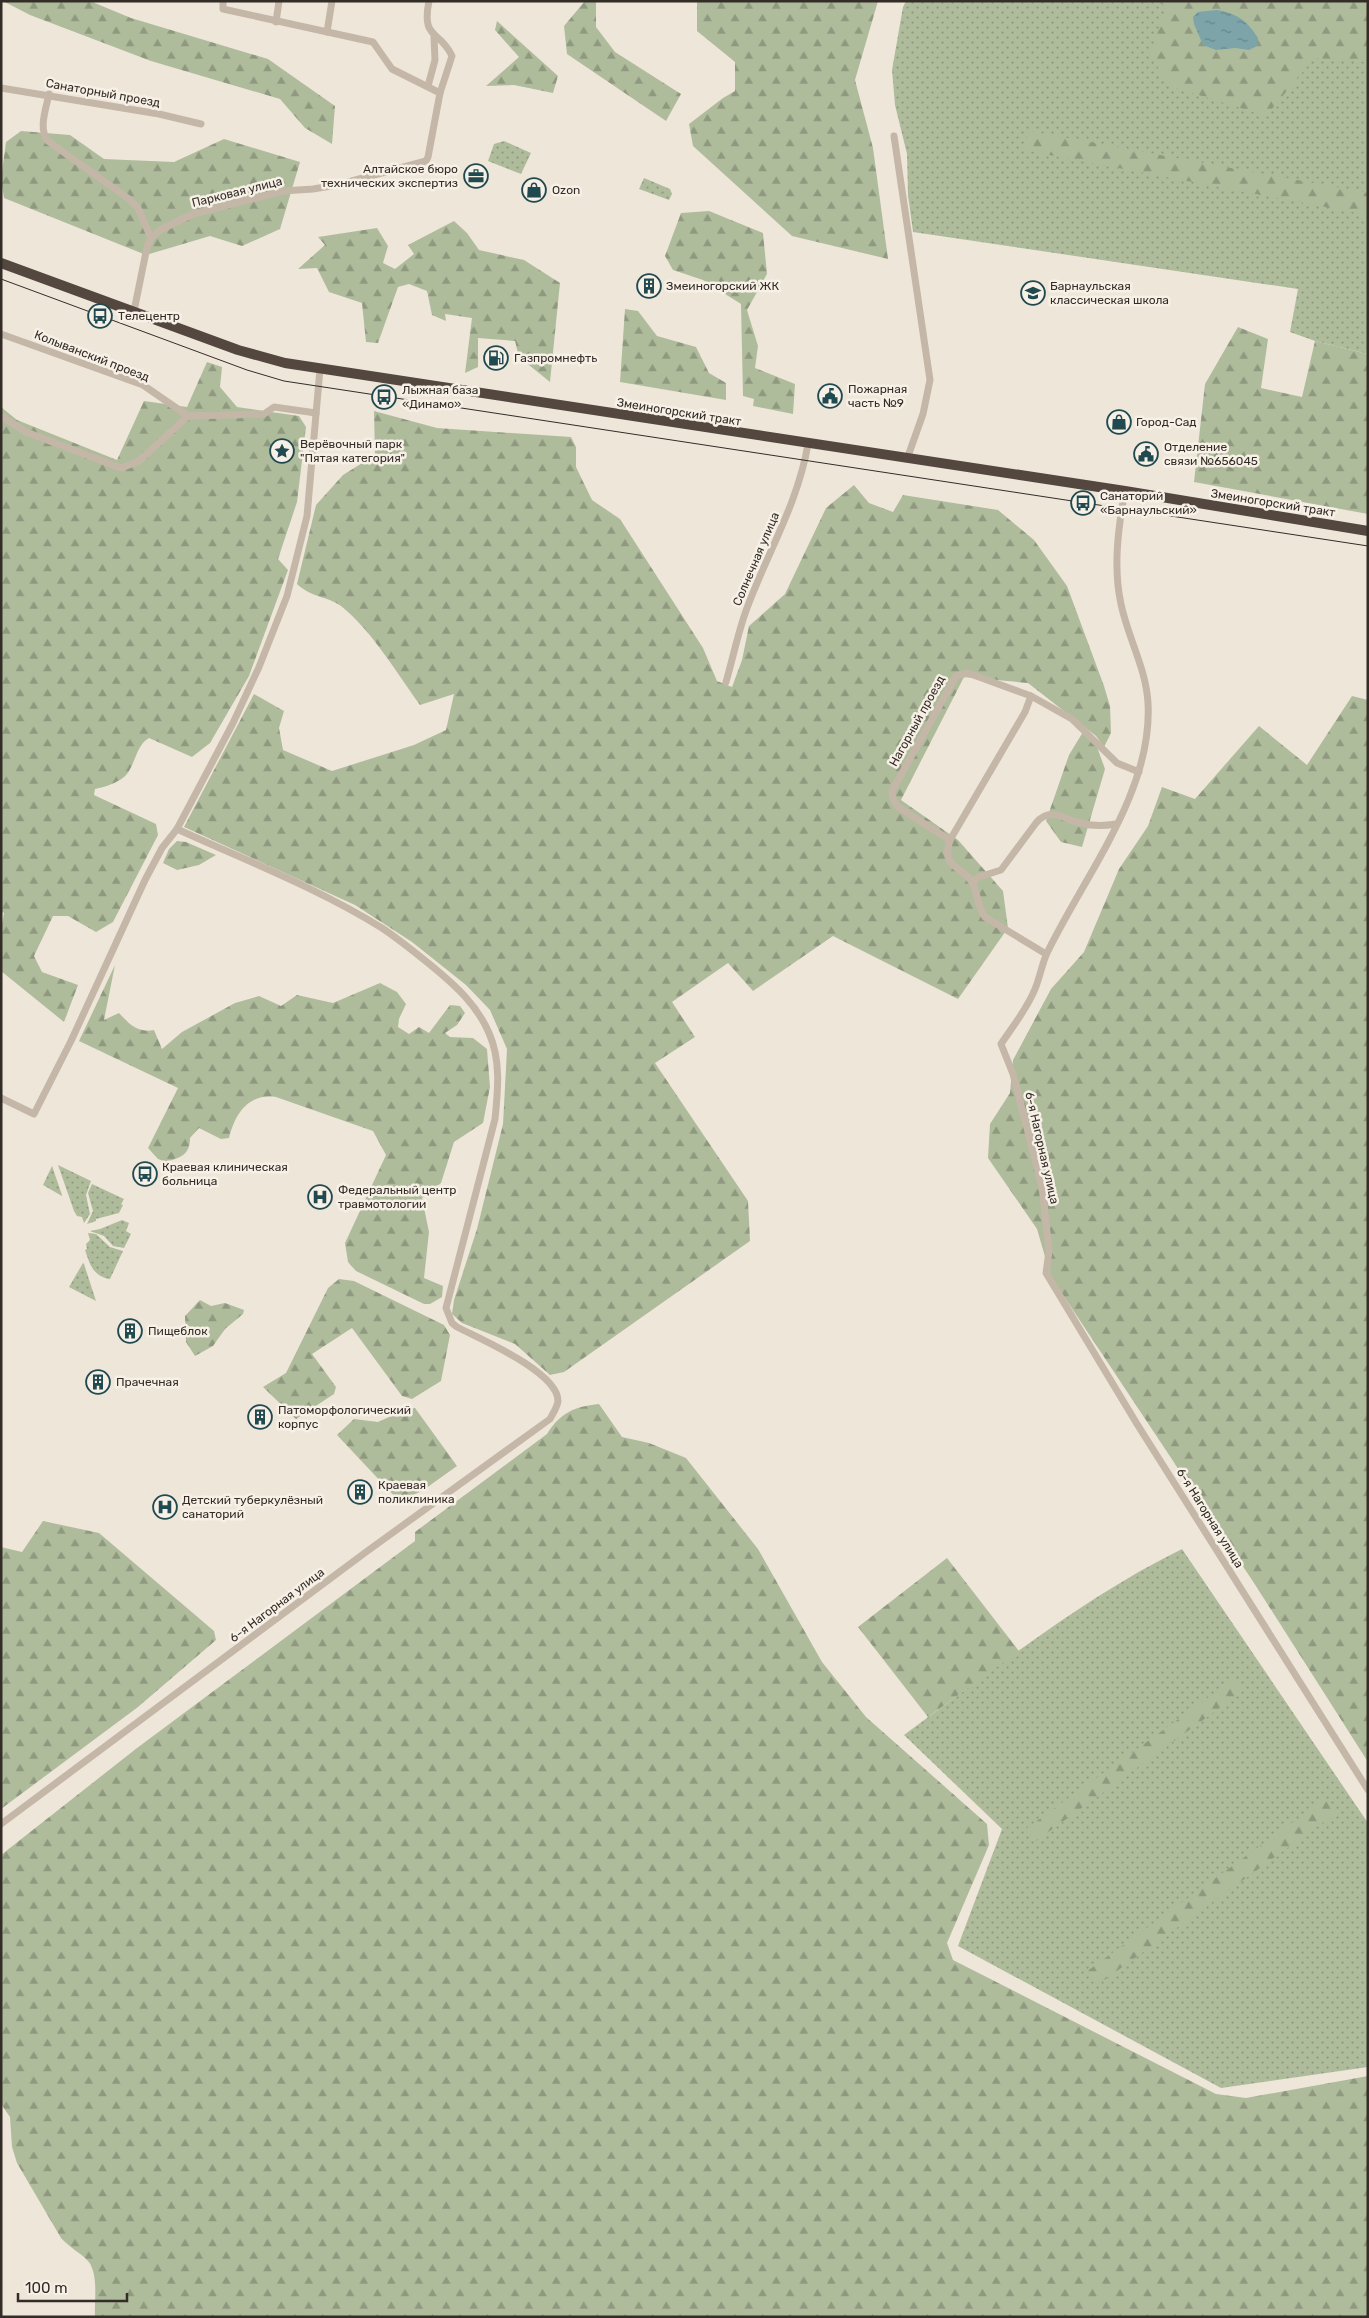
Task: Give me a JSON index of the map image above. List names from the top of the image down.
{
  "streets": {
    "highway": ["Змеиногорский тракт"],
    "street": [
      "Санаторный проезд",
      "Парковая улица",
      "Колыванский проезд",
      "Солнечная улица",
      "Нагорный проезд",
      "6-я Нагорная улица"
    ]
  },
  "crossings": [
    ["Змеиногорский тракт", "Солнечная улица"],
    ["Змеиногорский тракт", "6-я Нагорная улица"],
    ["Нагорный проезд", "6-я Нагорная улица"]
  ],
  "places": {
    "office": ["Алтайское бюро технических экспертиз"],
    "shop": ["Ozon", "Город-Сад"],
    "building": [
      "Змеиногорский ЖК",
      "Пищеблок",
      "Прачечная",
      "Патоморфологический корпус",
      "Краевая поликлиника"
    ],
    "school or university": ["Барнаульская классическая школа"],
    "bus stop": [
      "Телецентр",
      "Лыжная база «Динамо»",
      "Санаторий «Барнаульский»",
      "Краевая клиническая больница"
    ],
    "fuel station": ["Газпромнефть"],
    "public building": ["Пожарная часть №9", "Отделение связи №656045"],
    "place": ["Верёвочный парк \"Пятая категория\""],
    "hospital": ["Федеральный центр травмотологии", "Детский туберкулёзный санаторий"]
  },
  "scale_bar": "100 m"
}
